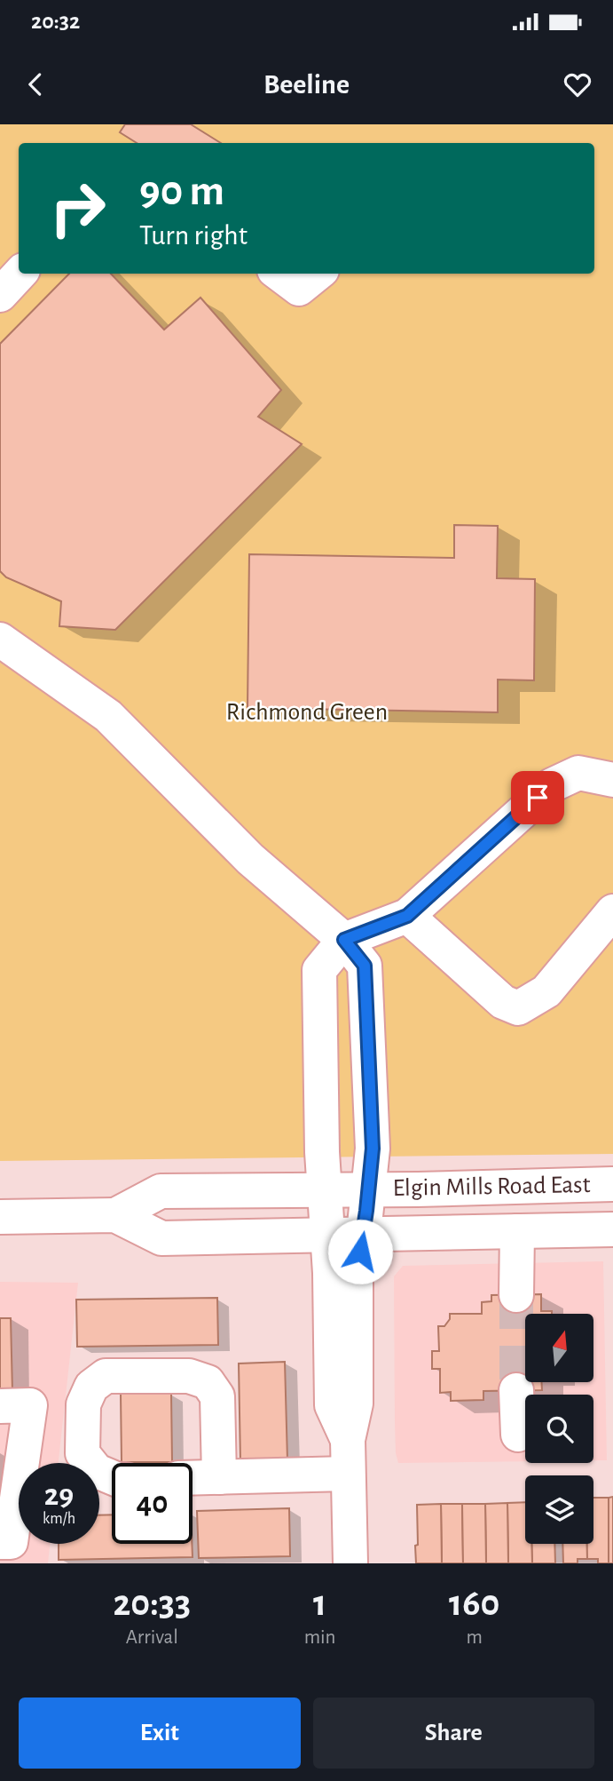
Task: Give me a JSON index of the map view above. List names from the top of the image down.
{
  "streets": {
    "main road": ["Elgin Mills Road East"]
  },
  "parks": ["Richmond Green"],
  "north": "top",
  "page": {
    "status": "20:32",
    "header": "Beeline",
    "turn": ["90 m", "Turn right"],
    "speed": "29 km/h",
    "limit": "40",
    "eta": [
      "20:33",
      "Arrival",
      "1",
      "min",
      "160",
      "m"
    ],
    "buttons": ["Exit", "Share"]
  }
}
